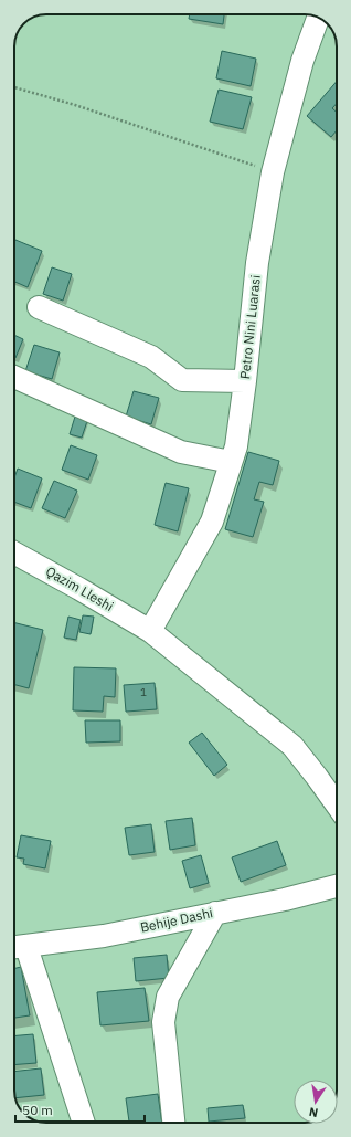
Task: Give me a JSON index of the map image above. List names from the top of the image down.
{
  "streets": {
    "street": ["Petro Nini Luarasi", "Qazim Lleshi", "Behije Dashi"]
  },
  "crossings": [
    ["Petro Nini Luarasi", "Qazim Lleshi"]
  ],
  "house_numbers": ["1"],
  "scale_bar": "50 m",
  "north": "bottom"
}
